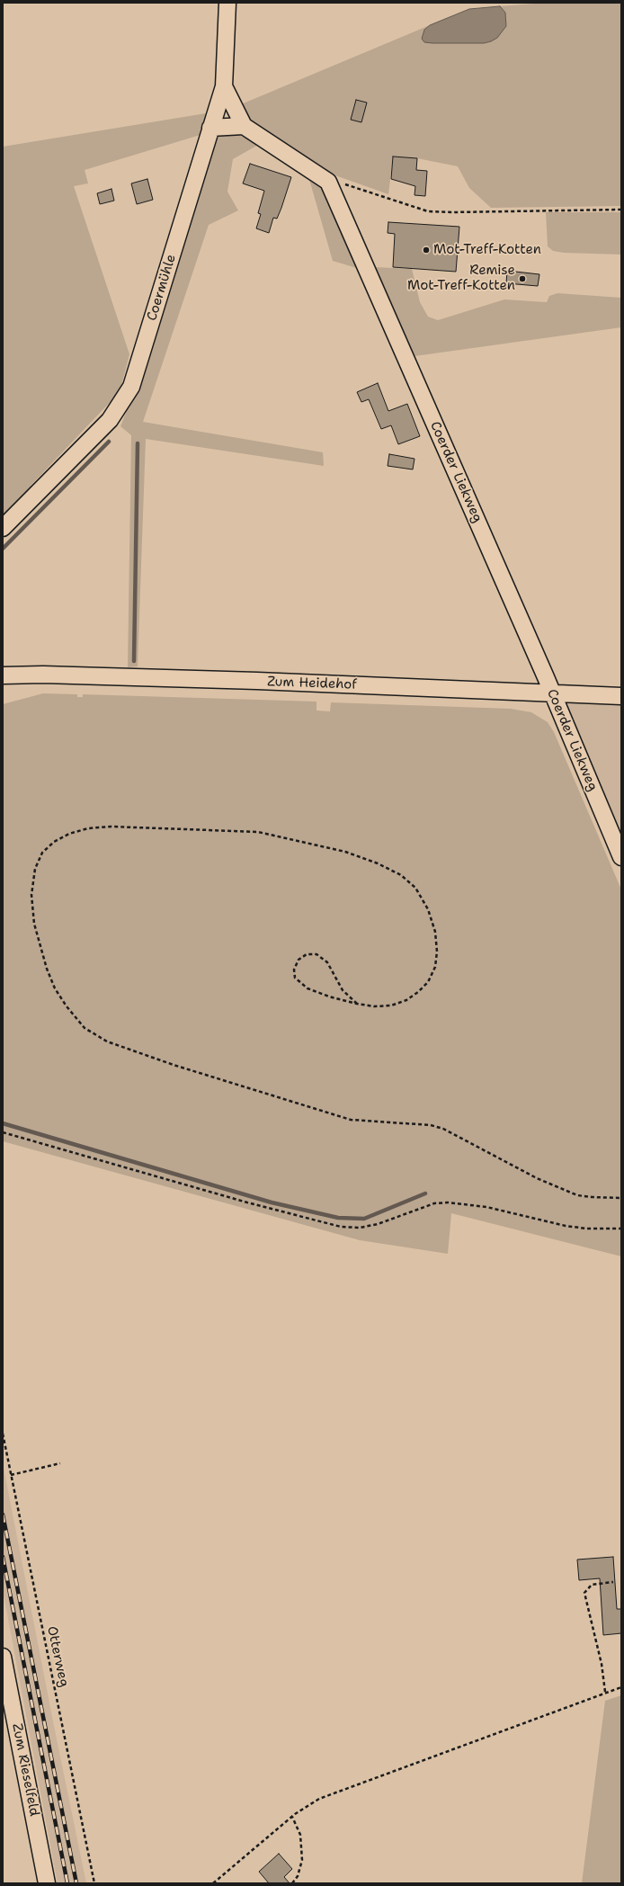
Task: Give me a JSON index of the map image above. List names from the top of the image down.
{
  "streets": {
    "street": [
      "Coermühle",
      "Coerder Liekweg",
      "Zum Heidehof",
      "Zum Rieselfeld"
    ],
    "path": ["Otterweg"]
  },
  "crossings": [
    ["Coerder Liekweg", "Zum Heidehof"]
  ],
  "places": ["Mot-Treff-Kotten", "Remise Mot-Treff-Kotten"]
}
